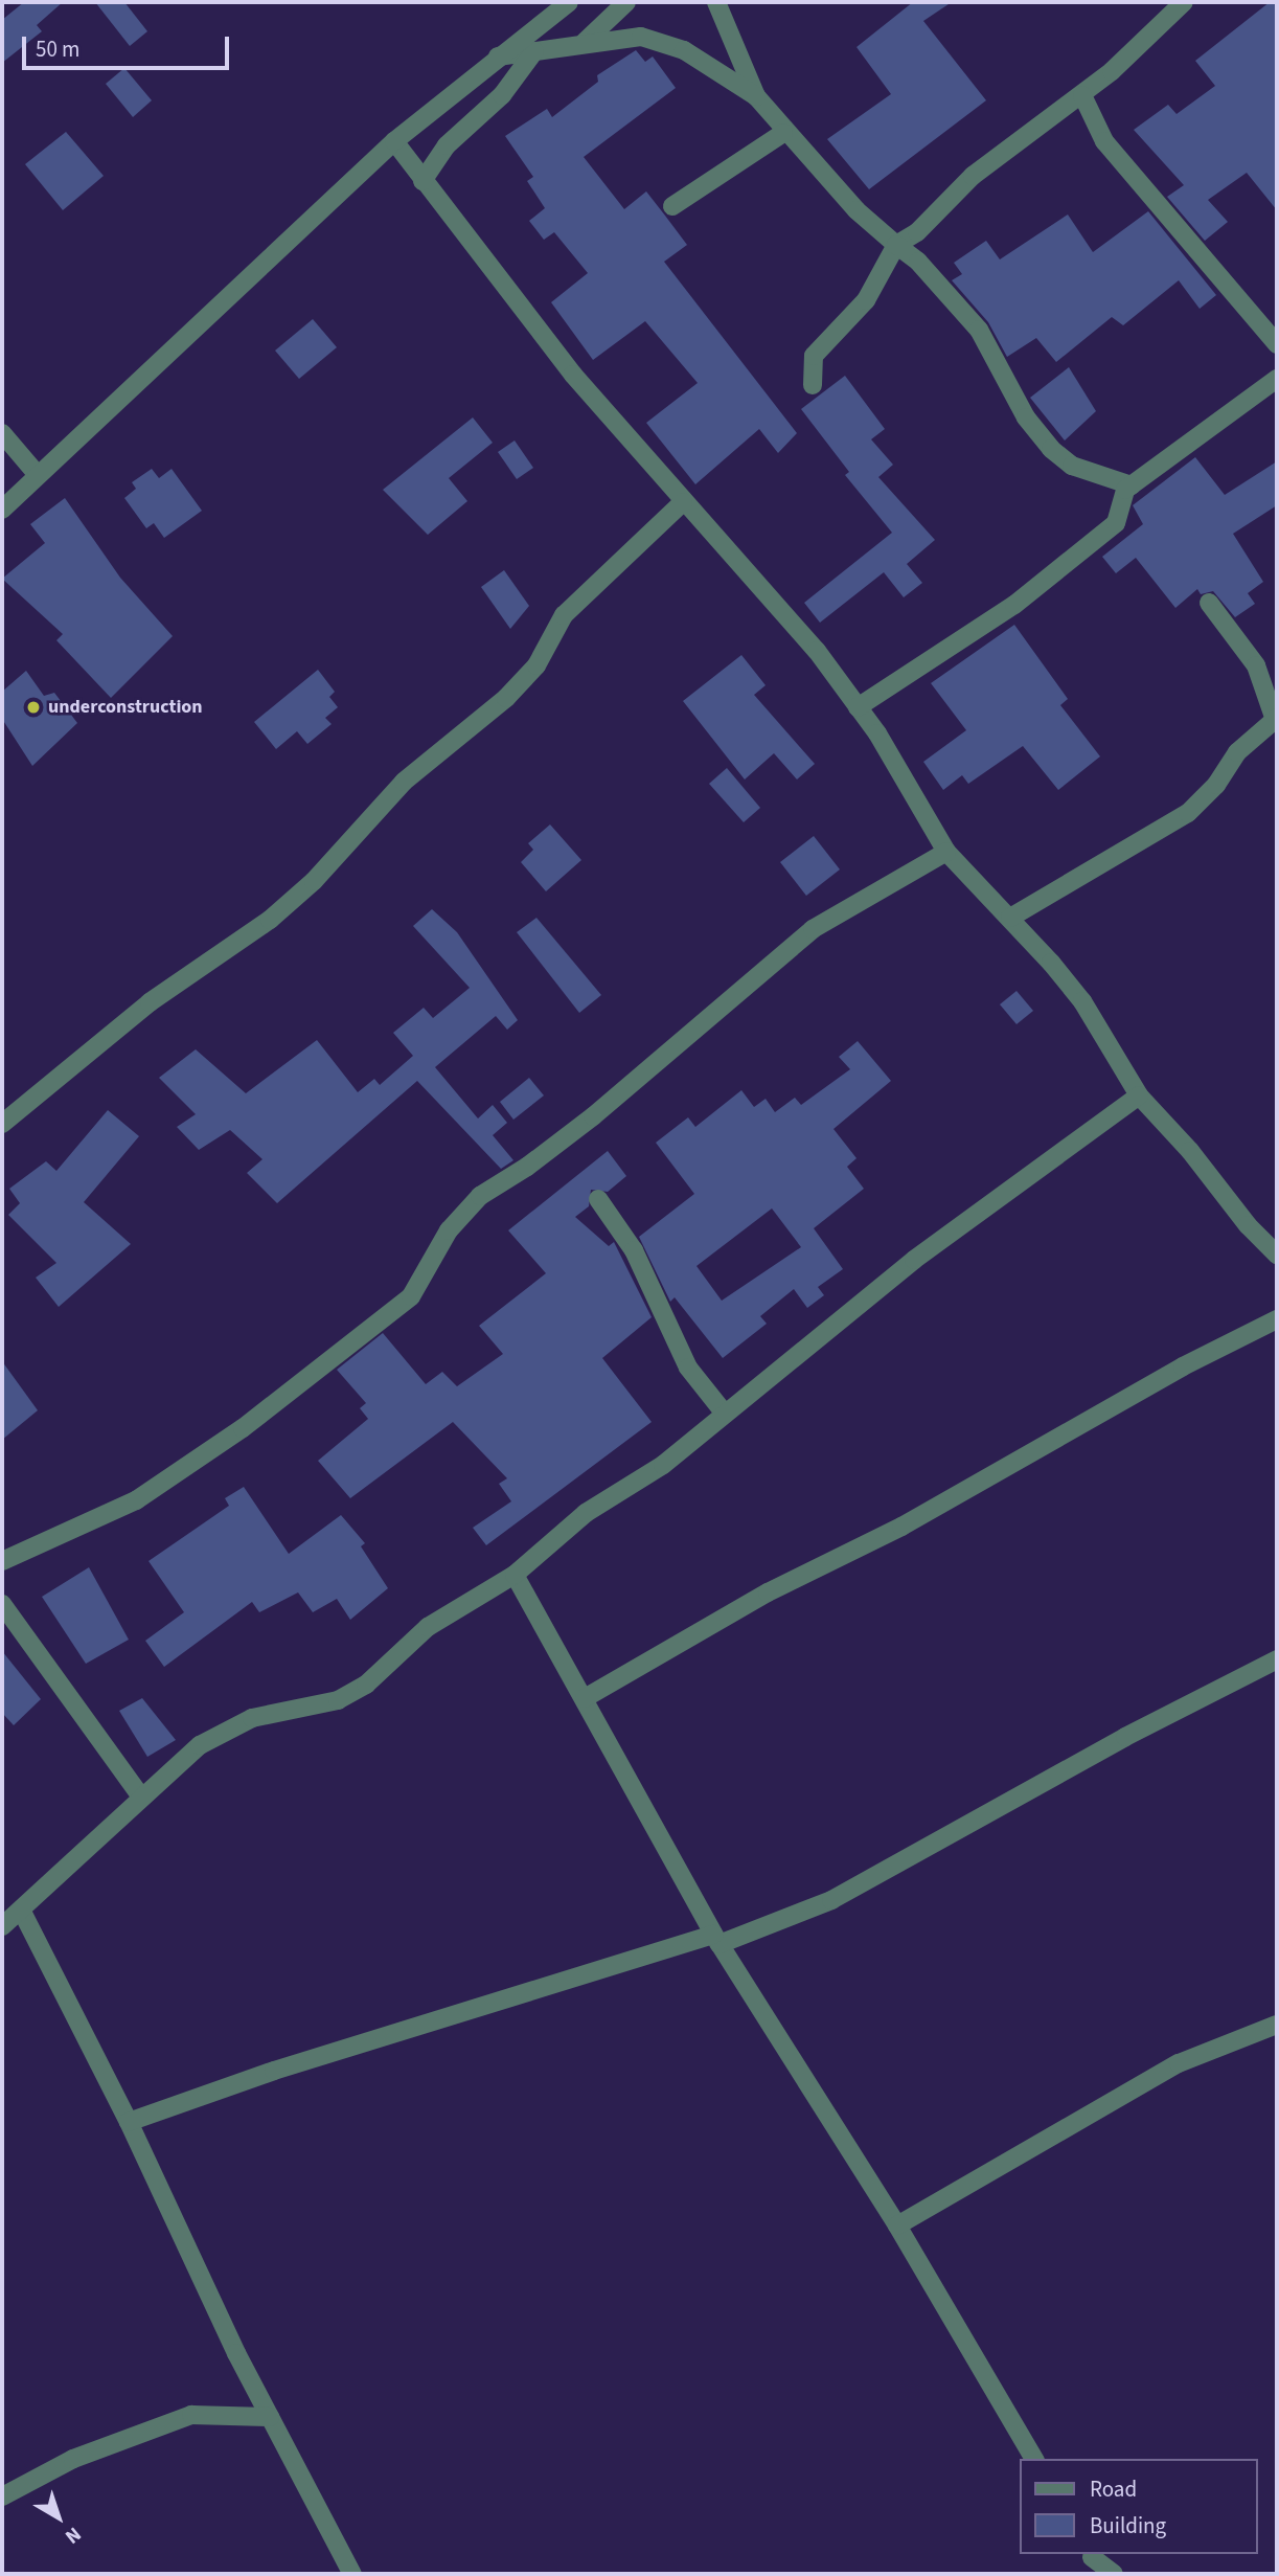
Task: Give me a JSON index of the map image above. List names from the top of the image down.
{
  "places": ["underconstruction"],
  "legend": ["Road", "Building"],
  "scale_bar": "50 m",
  "north": "bottom right"
}
